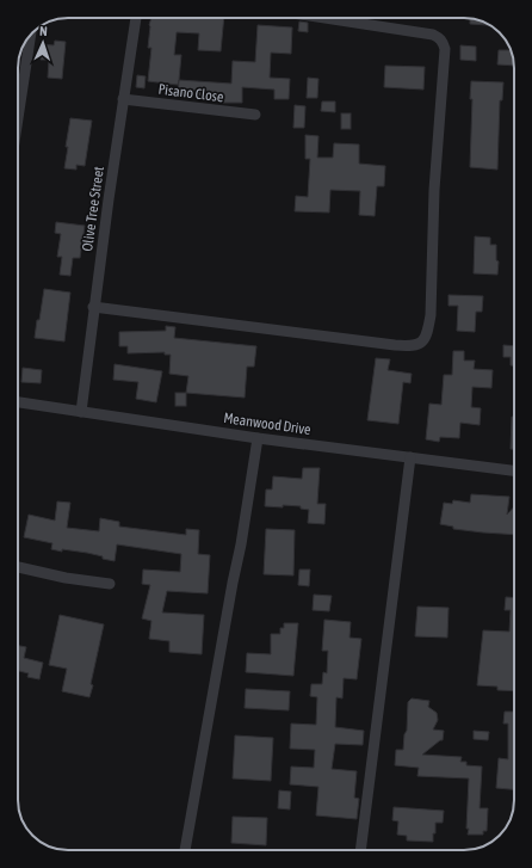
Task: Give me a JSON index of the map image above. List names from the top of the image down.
{
  "streets": {
    "street": ["Pisano Close", "Olive Tree Street", "Meanwood Drive"]
  },
  "crossings": [
    ["Pisano Close", "Olive Tree Street"],
    ["Olive Tree Street", "Meanwood Drive"]
  ],
  "north": "top"
}
